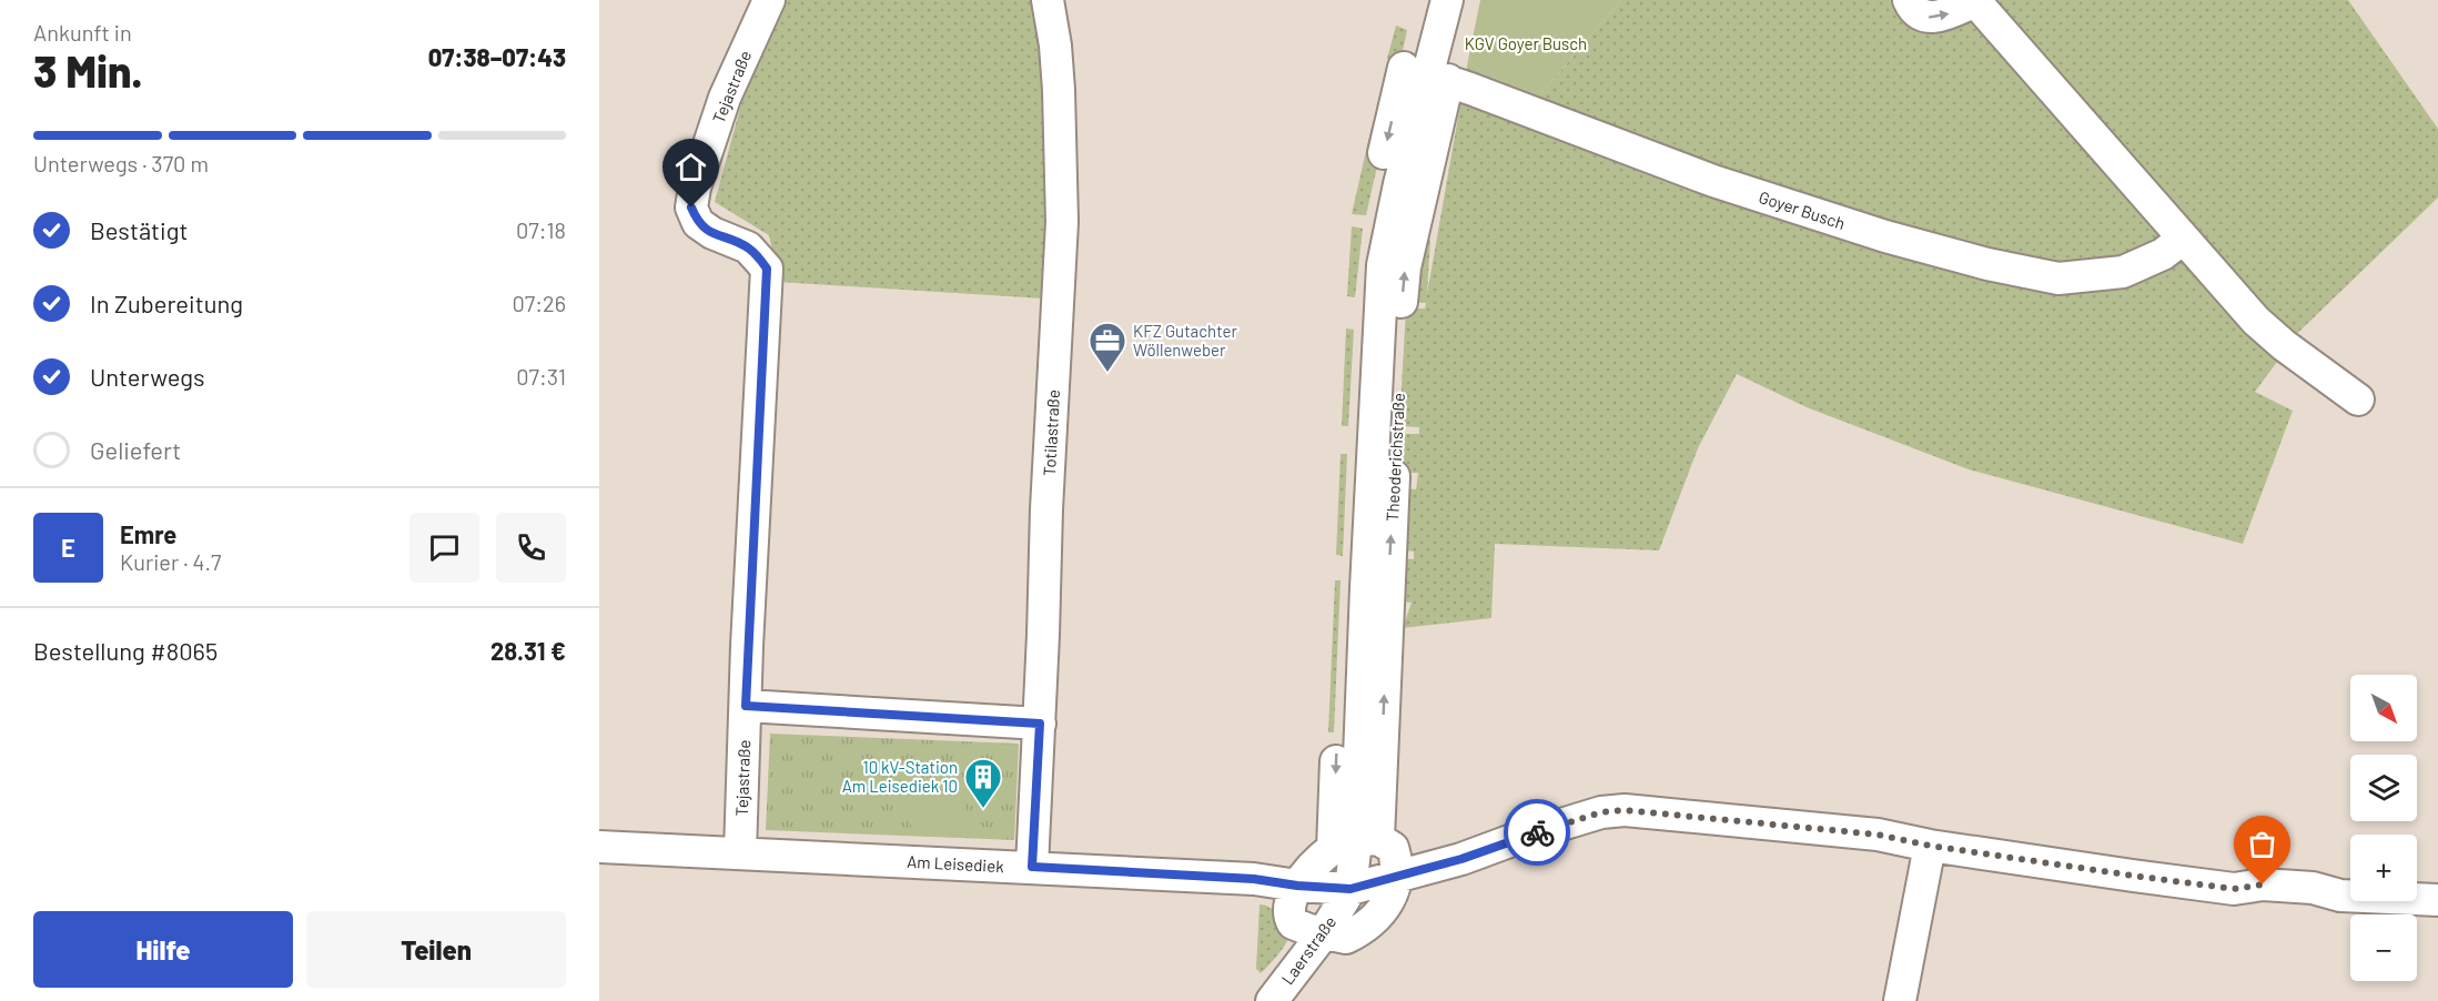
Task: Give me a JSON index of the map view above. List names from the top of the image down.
{
  "streets": {
    "street": [
      "Tejastraße",
      "Goyer Busch",
      "Totilastraße",
      "Theoderichstraße",
      "Am Leisediek",
      "Laerstraße"
    ]
  },
  "crossings": [
    ["Tejastraße", "Am Leisediek"],
    ["Goyer Busch", "Theoderichstraße"],
    ["Totilastraße", "Am Leisediek"],
    ["Theoderichstraße", "Am Leisediek"],
    ["Theoderichstraße", "Laerstraße"],
    ["Am Leisediek", "Laerstraße"]
  ],
  "parks": ["KGV Goyer Busch"],
  "places": {
    "office": ["KFZ Gutachter Wöllenweber"],
    "building": ["10 kV-Station Am Leisediek 10"]
  },
  "north": "bottom right",
  "page": {
    "heading": ["3 Min.", "Ankunft in", "07:38–07:43"],
    "panel": [
      "Emre",
      "Kurier · 4.7",
      "Bestellung #8065",
      "28.31 €"
    ],
    "bar": "Unterwegs · 370 m",
    "list": [
      ["Bestätigt", "07:18"],
      ["In Zubereitung", "07:26"],
      ["Unterwegs", "07:31"],
      "Geliefert"
    ],
    "round": "E",
    "map_buttons": ["+", "−"],
    "buttons": ["Hilfe", "Teilen"]
  }
}
